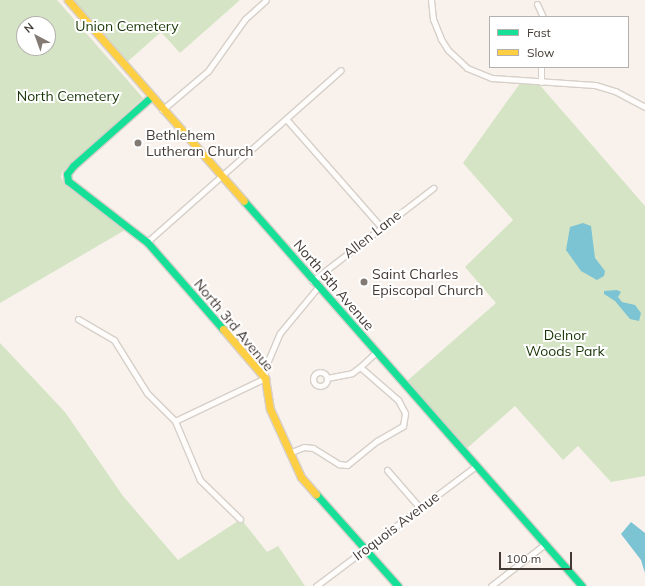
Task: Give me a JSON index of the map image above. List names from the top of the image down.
{
  "streets": {
    "main road": ["North 5th Avenue", "North 3rd Avenue"],
    "street": ["Allen Lane", "Iroquois Avenue"]
  },
  "crossings": [
    ["Allen Lane", "North 5th Avenue"],
    ["North 5th Avenue", "North 3rd Avenue"],
    ["North 5th Avenue", "Iroquois Avenue"],
    ["North 3rd Avenue", "Iroquois Avenue"]
  ],
  "parks": ["Union Cemetery", "North Cemetery", "Delnor Woods Park"],
  "places": ["Bethlehem Lutheran Church", "Saint Charles Episcopal Church"],
  "legend": ["Fast", "Slow"],
  "scale_bar": "100 m",
  "north": "top left"
}
